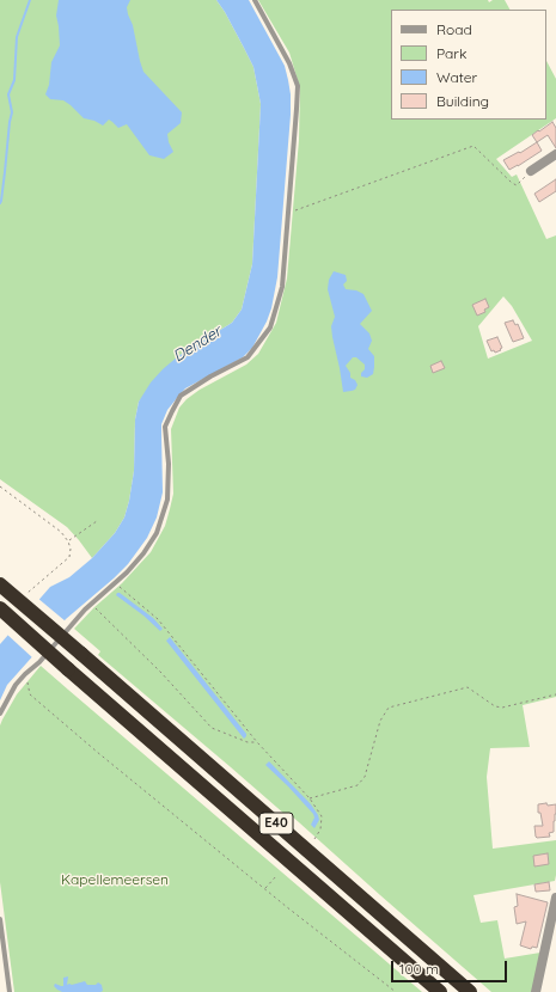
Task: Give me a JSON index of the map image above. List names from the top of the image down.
{
  "streets": {
    "highway": ["E40"]
  },
  "water": ["Dender"],
  "parks": ["Kapellemeersen"],
  "legend": [
    "Road",
    "Park",
    "Water",
    "Building"
  ],
  "scale_bar": "100 m"
}
